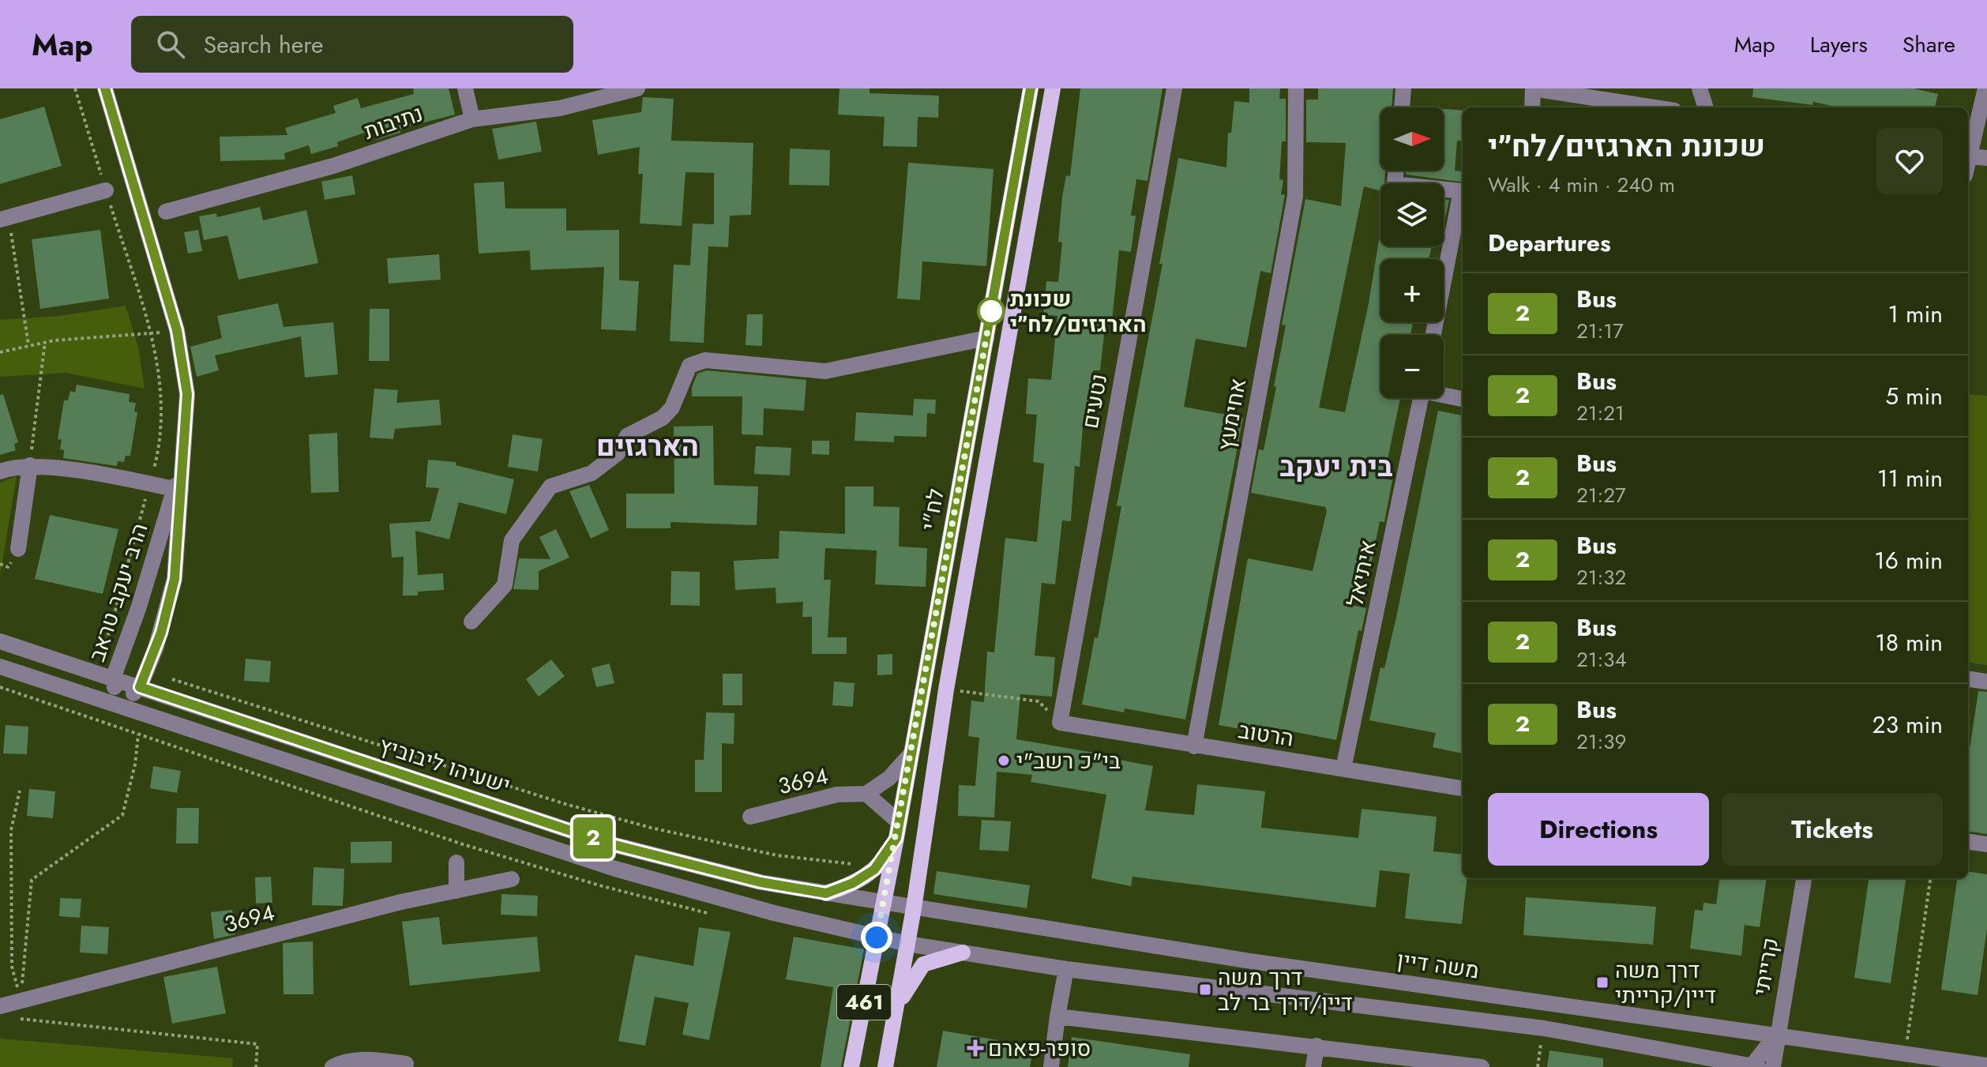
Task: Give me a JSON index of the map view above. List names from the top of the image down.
{
  "streets": {
    "main road": ["לח\"י", "461"],
    "street": [
      "נתיבות",
      "נטעים",
      "אחימעץ",
      "איתיאל",
      "הרב יעקב טראב",
      "הרטוב",
      "ישעיהו ליבוביץ",
      "3694",
      "משה דיין",
      "קרייתי"
    ]
  },
  "crossings": [
    ["נטעים", "הרטוב"],
    ["אחימעץ", "הרטוב"],
    ["לח\"י", "ישעיהו ליבוביץ"],
    ["לח\"י", "משה דיין"],
    ["לח\"י", "461"],
    ["איתיאל", "הרטוב"],
    ["הרב יעקב טראב", "ישעיהו ליבוביץ"],
    ["ישעיהו ליבוביץ", "משה דיין"],
    ["ישעיהו ליבוביץ", "461"],
    ["משה דיין", "קרייתי"]
  ],
  "districts": ["הארגזים", "בית יעקב"],
  "places": {
    "other": ["שכונת הארגזים/לח״י", "בי\"כ רשב\"י"],
    "transit": ["דרך משה דיין/קרייתי", "דרך משה דיין/דרך בר לב"],
    "health": ["סופר-פארם"]
  },
  "lines": ["bus line 2"],
  "north": "right",
  "page": {
    "header": "Map",
    "search": "Search here",
    "nav": ["Map", "Layers", "Share"],
    "on_map": "2",
    "map_buttons": ["+", "−"],
    "heading": [
      ["שכונת הארגזים/לח״י", "Walk · 4 min · 240 m"],
      "Departures"
    ],
    "list": [
      {
        "mark": "2",
        "name": "Bus",
        "note": "21:17",
        "value": "1 min"
      },
      {
        "mark": "2",
        "name": "Bus",
        "note": "21:21",
        "value": "5 min"
      },
      {
        "mark": "2",
        "name": "Bus",
        "note": "21:27",
        "value": "11 min"
      },
      {
        "mark": "2",
        "name": "Bus",
        "note": "21:32",
        "value": "16 min"
      },
      {
        "mark": "2",
        "name": "Bus",
        "note": "21:34",
        "value": "18 min"
      },
      {
        "mark": "2",
        "name": "Bus",
        "note": "21:39",
        "value": "23 min"
      }
    ],
    "buttons": ["Directions", "Tickets"]
  }
}
